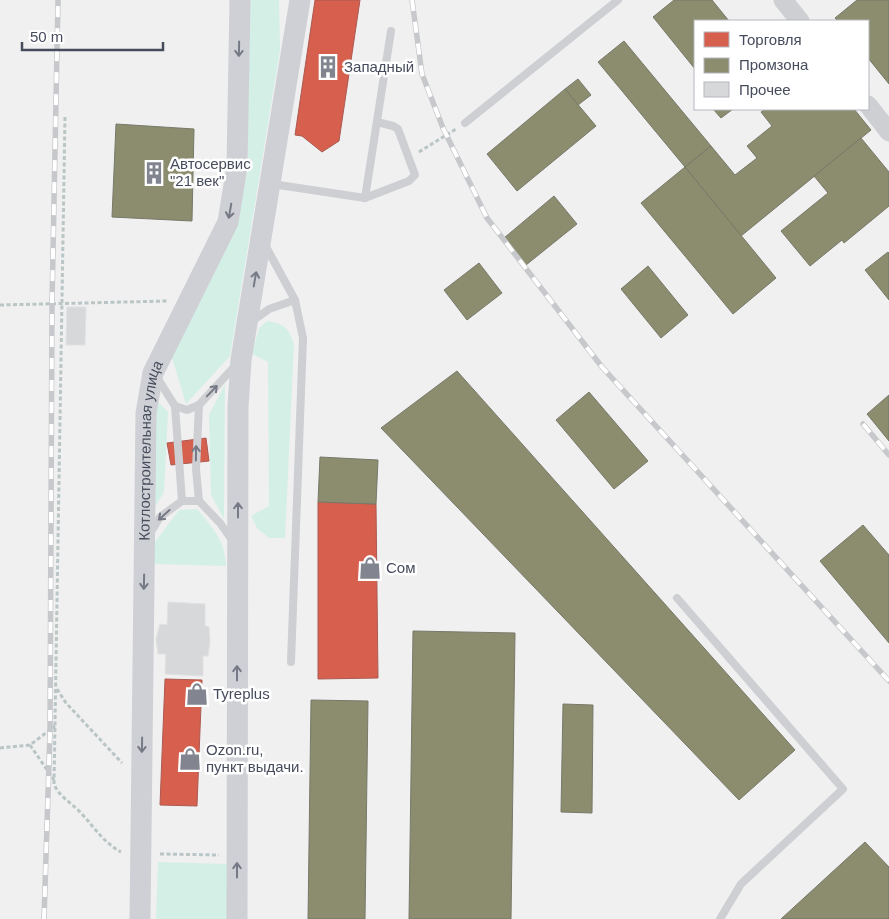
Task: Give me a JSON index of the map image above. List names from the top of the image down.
{
  "streets": {
    "main road": ["Котлостроительная улица"]
  },
  "places": {
    "building": ["Западный", "Автосервис \"21 век\""],
    "shop": ["Сом", "Tyreplus", "Ozon.ru, пункт выдачи."]
  },
  "legend": ["Торговля", "Промзона", "Прочее"],
  "scale_bar": "50 m"
}
